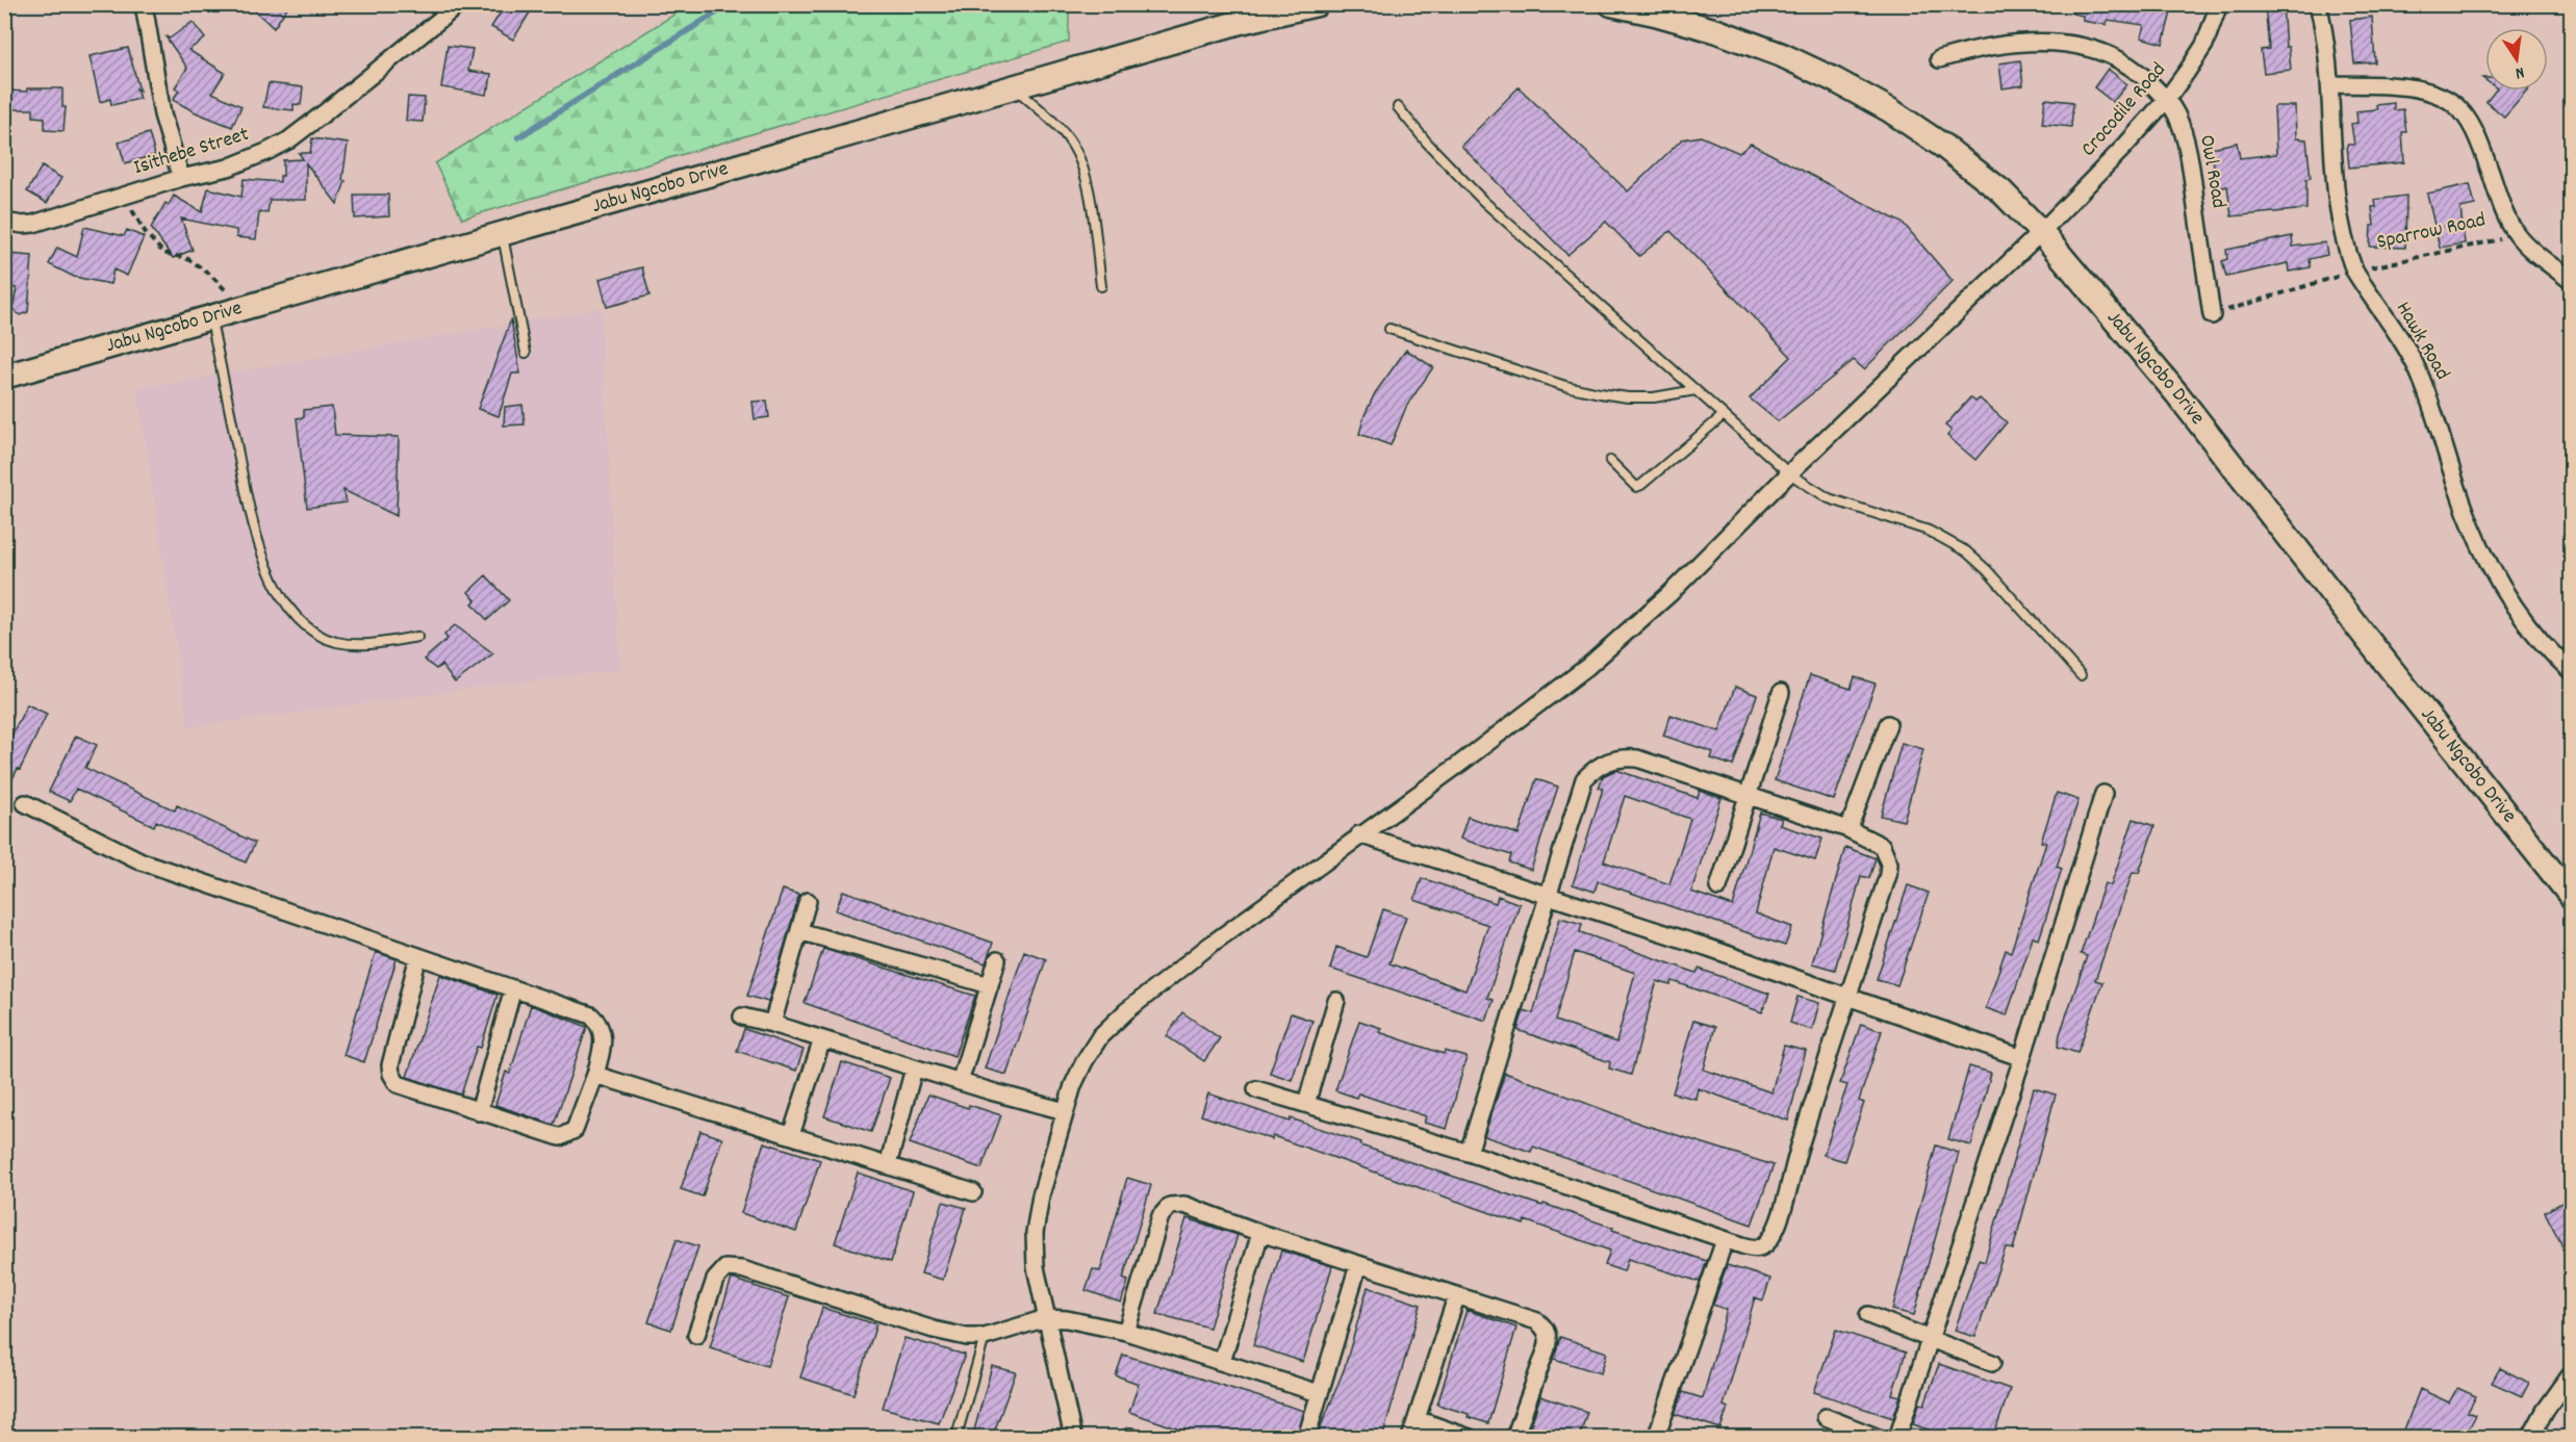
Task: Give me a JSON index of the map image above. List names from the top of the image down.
{
  "streets": {
    "main road": ["Jabu Ngcobo Drive"],
    "street": [
      "Crocodile Road",
      "Isithebe Street",
      "Owl Road",
      "Sparrow Road",
      "Hawk Road"
    ]
  },
  "crossings": [
    ["Crocodile Road", "Owl Road"],
    ["Crocodile Road", "Jabu Ngcobo Drive"],
    ["Sparrow Road", "Hawk Road"]
  ],
  "north": "bottom"
}
